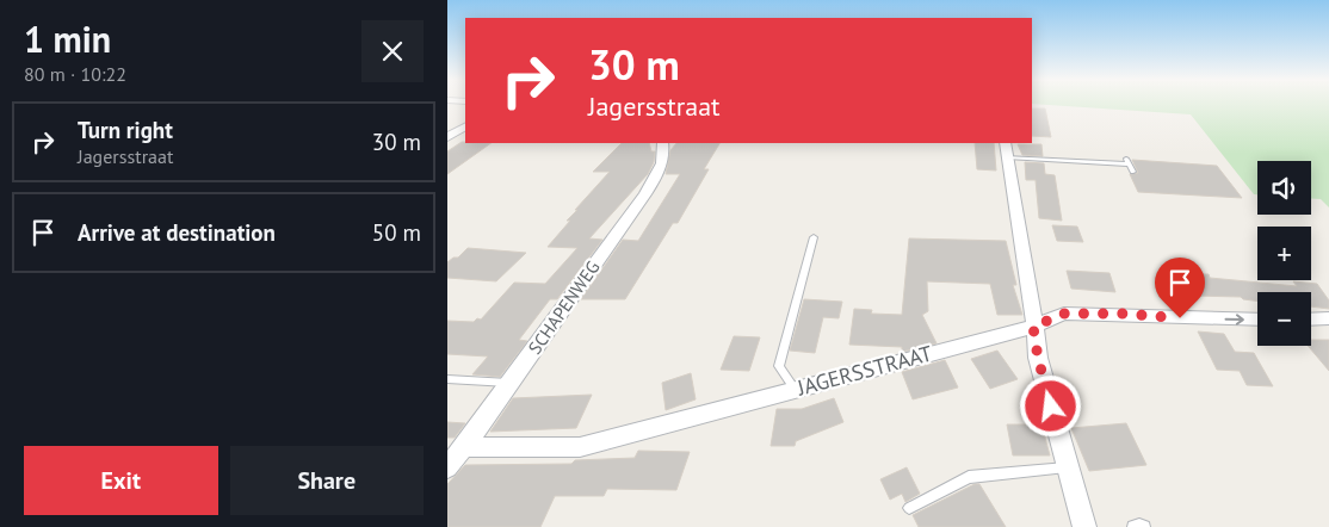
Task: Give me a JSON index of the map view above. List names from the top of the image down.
{
  "streets": {
    "street": ["SCHAPENWEG", "JAGERSSTRAAT"]
  },
  "crossings": [
    ["SCHAPENWEG", "JAGERSSTRAAT"]
  ],
  "page": {
    "heading": ["1 min", "80 m · 10:22"],
    "turn": ["30 m", "Jagersstraat"],
    "list": [
      {
        "name": "Turn right",
        "note": "Jagersstraat",
        "value": "30 m"
      },
      {
        "name": "Arrive at destination",
        "value": "50 m"
      }
    ],
    "map_buttons": ["+", "−"],
    "buttons": ["Exit", "Share"]
  }
}
